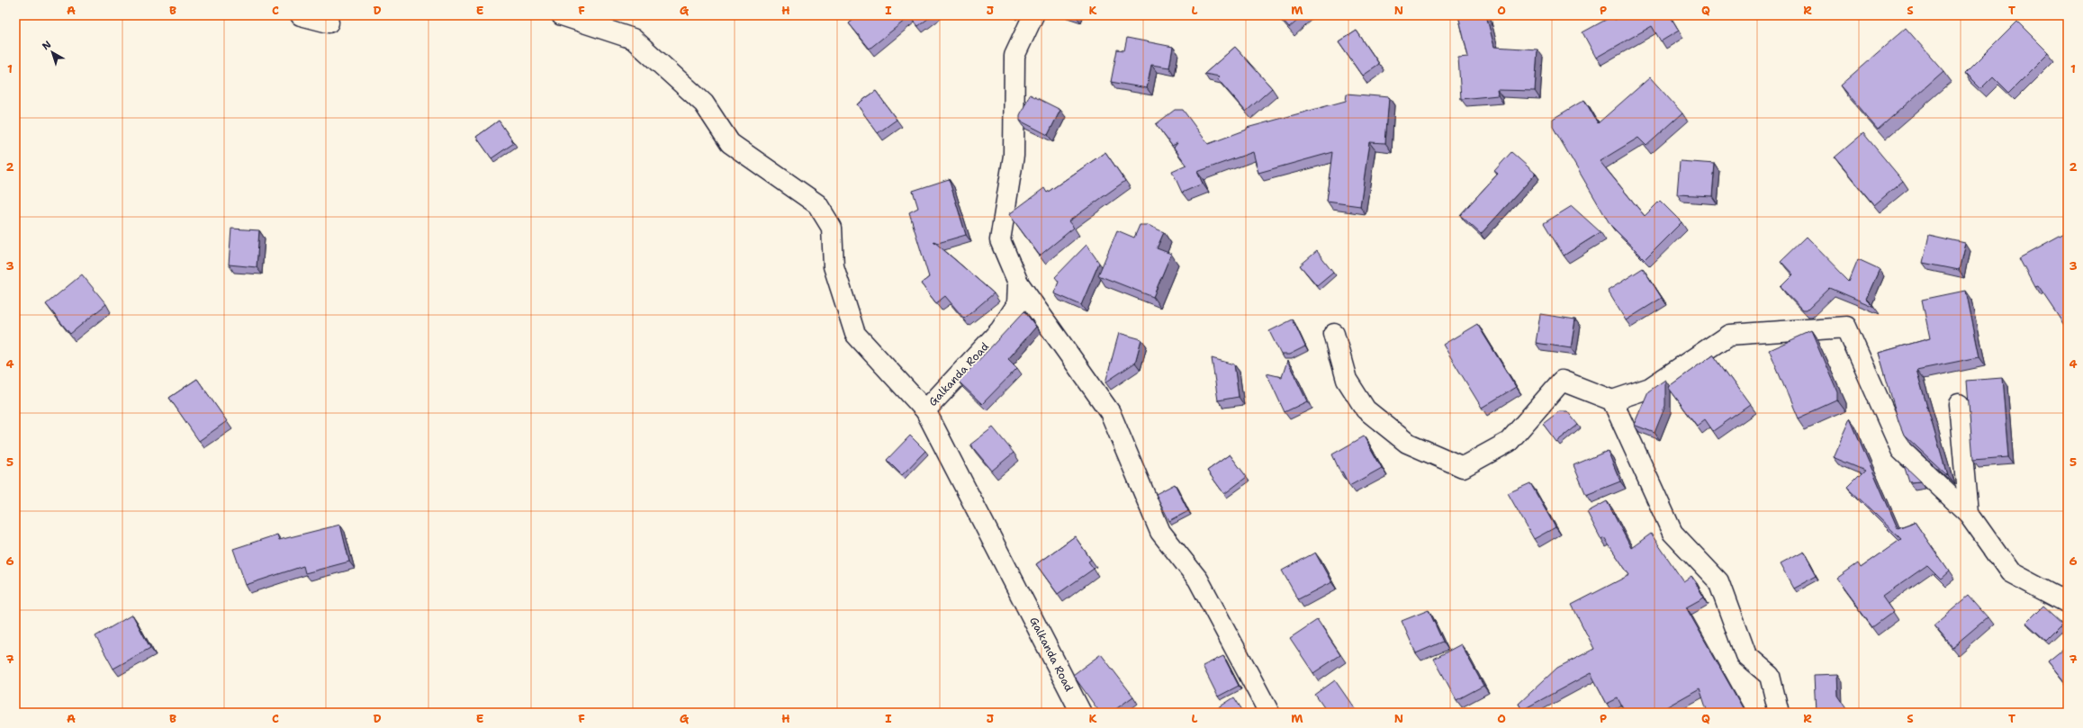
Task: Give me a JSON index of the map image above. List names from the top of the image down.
{
  "streets": {
    "street": ["Galkanda Road"]
  },
  "north": "top left",
  "grid": {
    "columns": [
      "A",
      "B",
      "C",
      "D",
      "E",
      "F",
      "G",
      "H",
      "I",
      "J",
      "K",
      "L",
      "M",
      "N",
      "O",
      "P",
      "Q",
      "R",
      "S",
      "T"
    ],
    "rows": [
      "1",
      "2",
      "3",
      "4",
      "5",
      "6",
      "7"
    ]
  }
}
